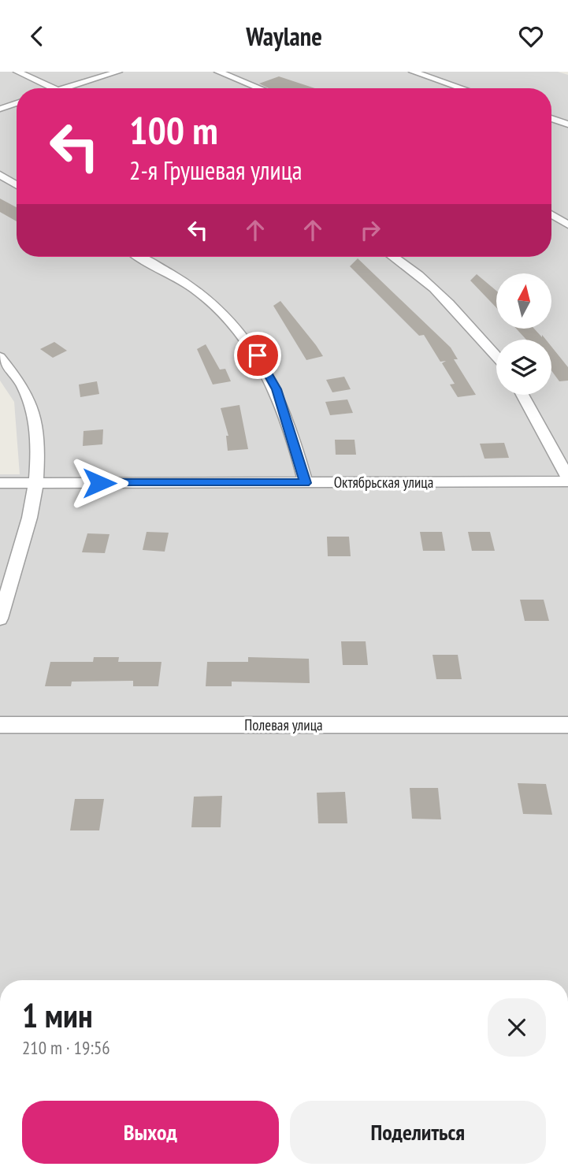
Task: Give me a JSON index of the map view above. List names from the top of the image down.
{
  "streets": {
    "street": ["Октябрьская улица", "Полевая улица"]
  },
  "north": "top",
  "page": {
    "header": "Waylane",
    "turn": ["100 m", "2-я Грушевая улица"],
    "heading": ["1 мин", "210 m · 19:56"],
    "buttons": ["Выход", "Поделиться"]
  }
}
